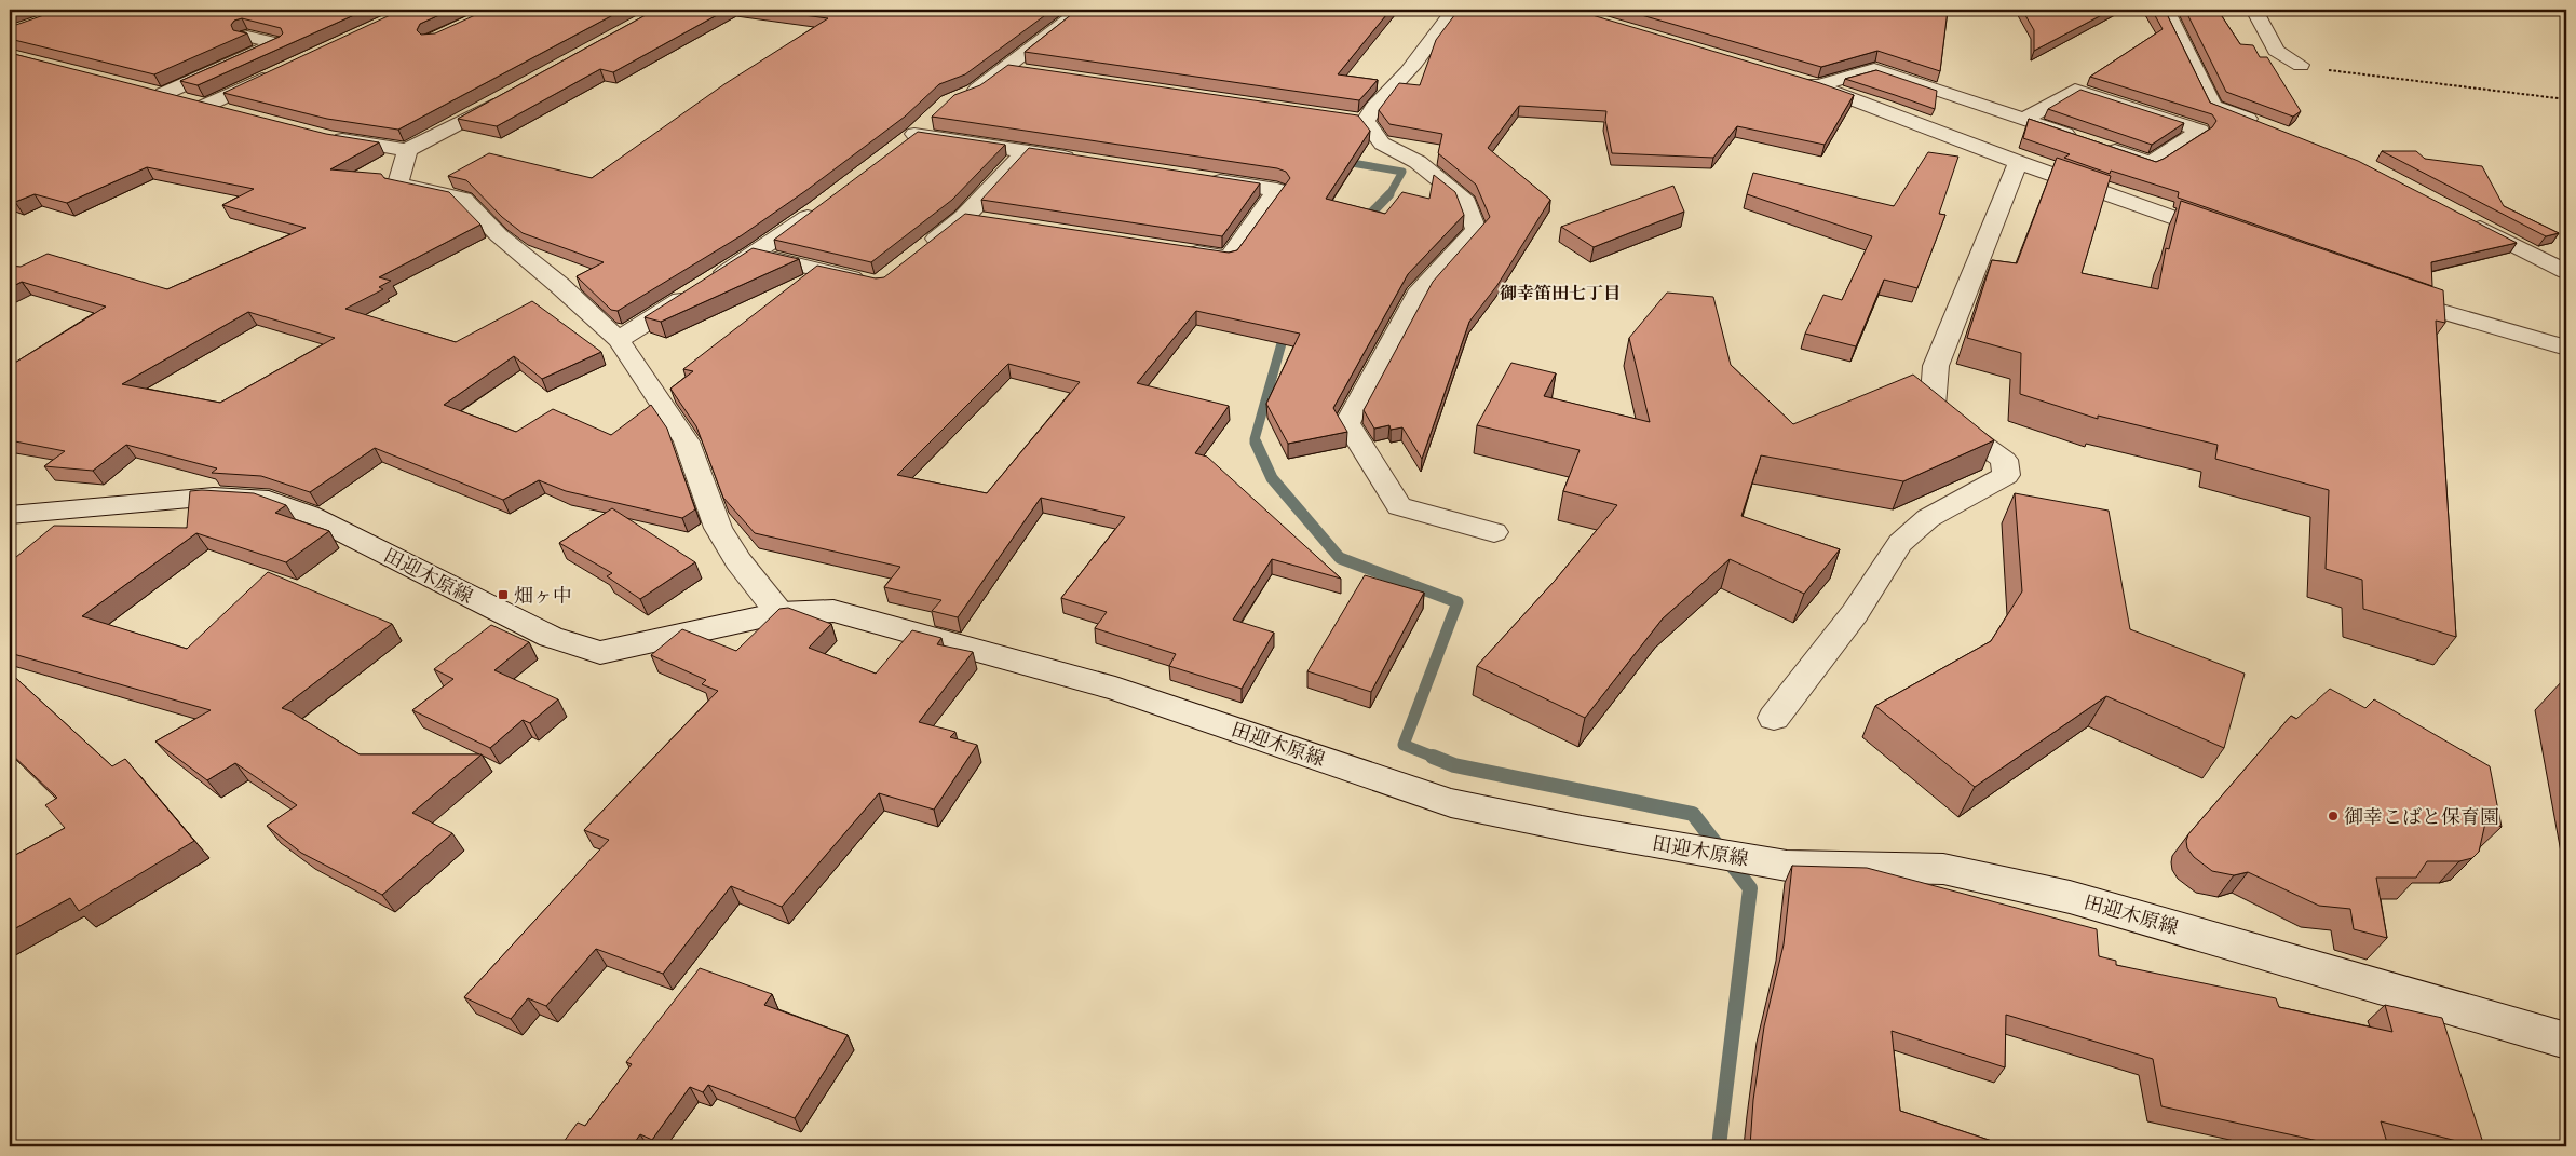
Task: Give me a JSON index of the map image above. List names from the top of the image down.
{
  "streets": {
    "street": ["田迎木原線"]
  },
  "districts": ["御幸笛田七丁目"],
  "places": {
    "transit": ["畑ヶ中"],
    "other": ["御幸こばと保育園"]
  }
}
